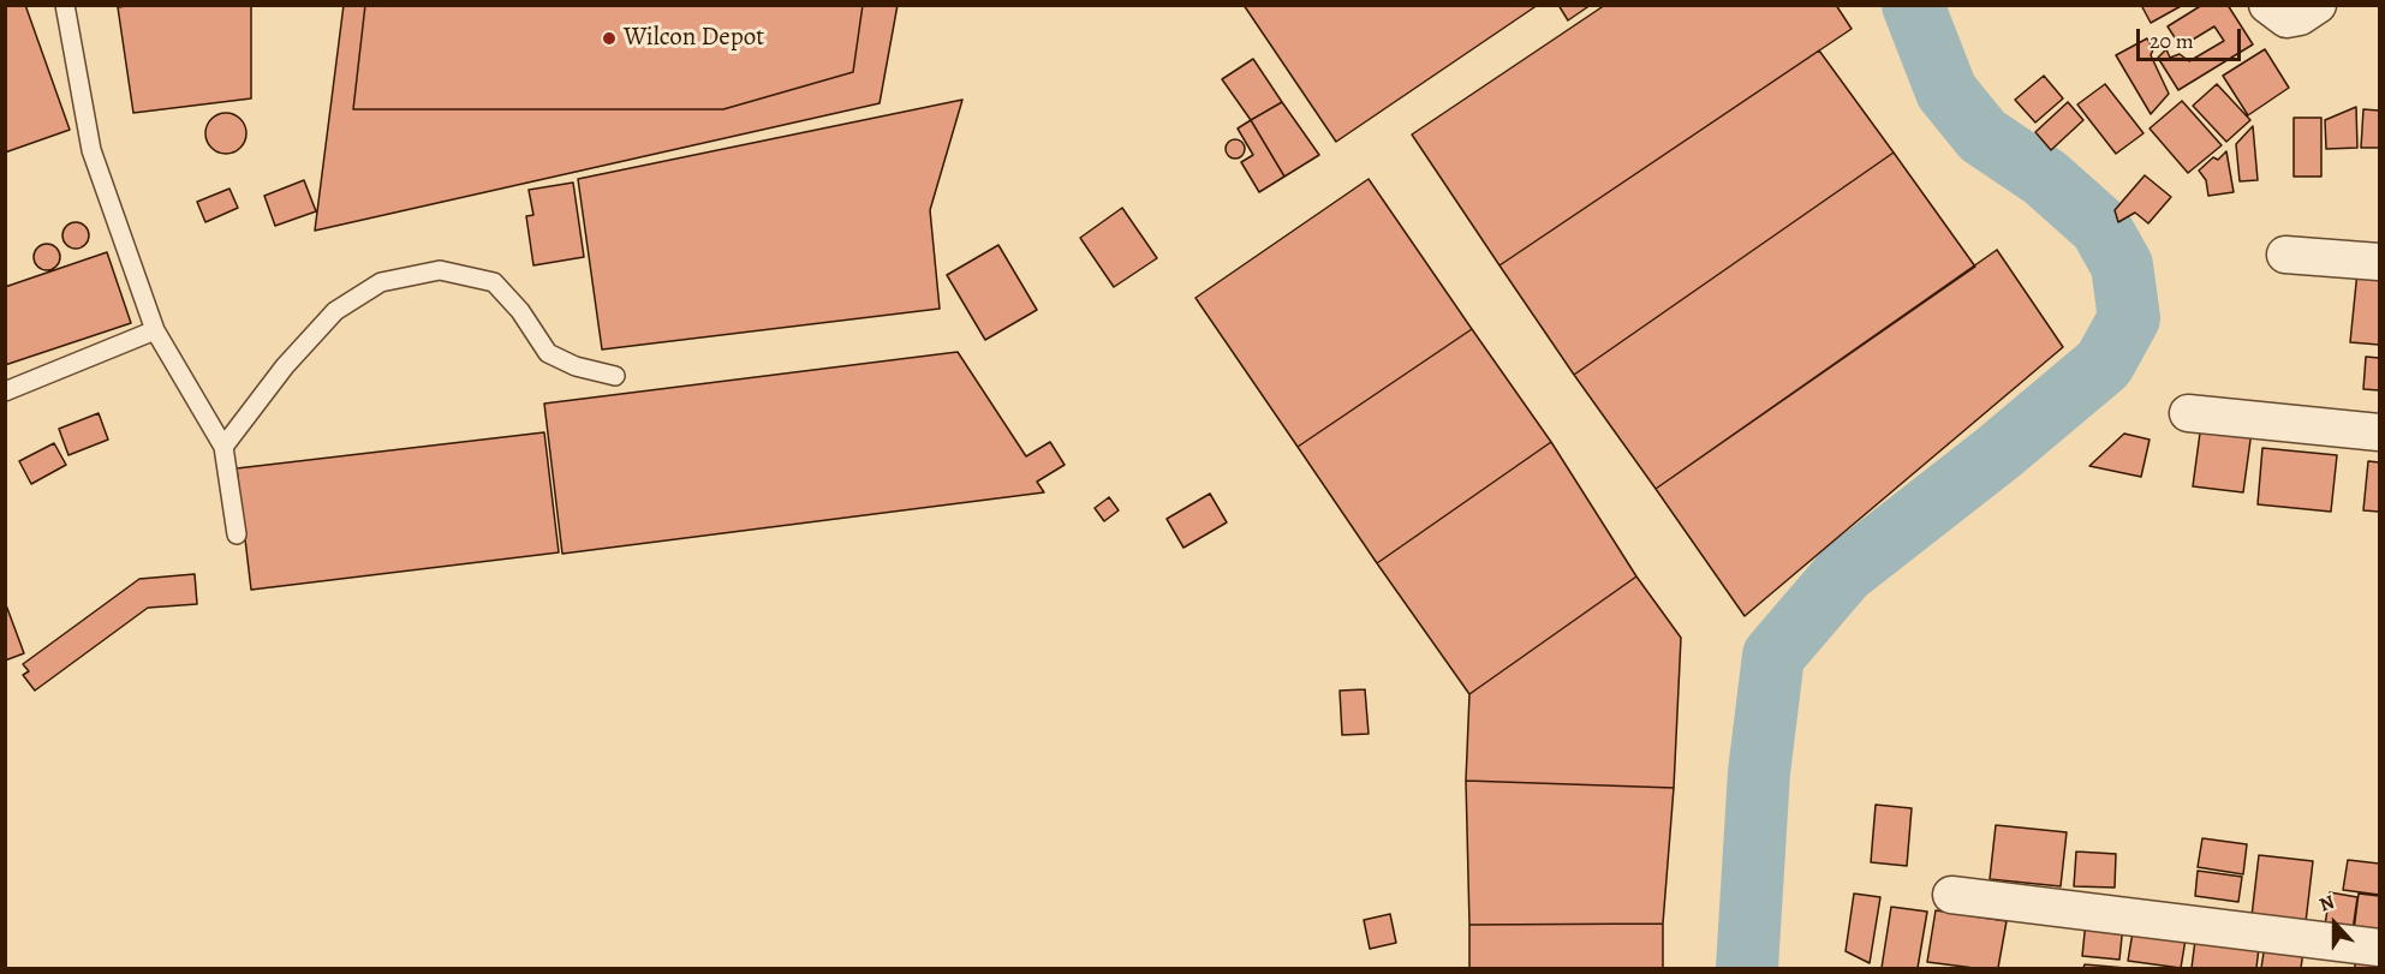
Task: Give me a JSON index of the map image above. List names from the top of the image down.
{
  "places": ["Wilcon Depot"],
  "scale_bar": "20 m",
  "north": "top"
}
